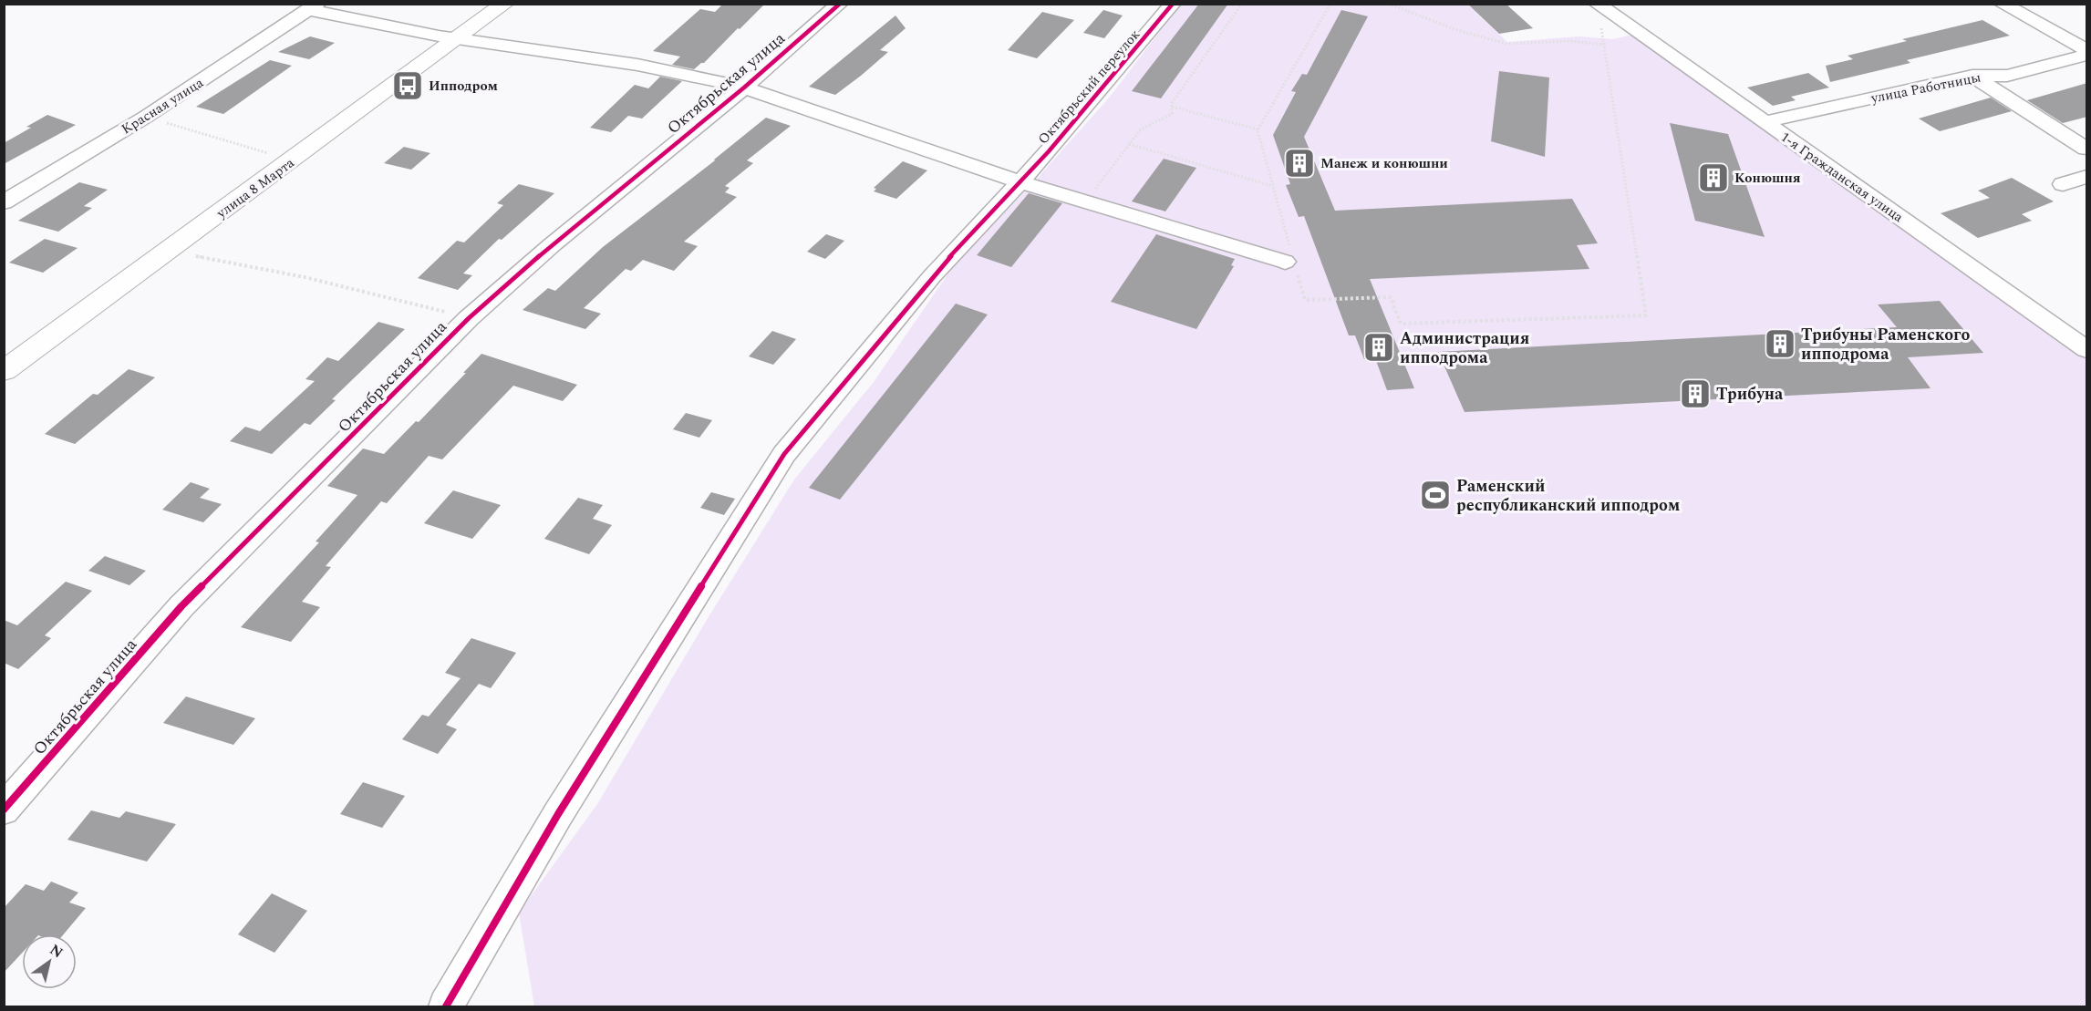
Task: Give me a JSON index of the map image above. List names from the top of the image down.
{
  "streets": {
    "main road": ["улица 8 Марта"],
    "street": [
      "Октябрьская улица",
      "Октябрьский переулок",
      "улица Работницы",
      "Красная улица",
      "1-я Гражданская улица"
    ]
  },
  "crossings": [
    ["улица Работницы", "1-я Гражданская улица"]
  ],
  "places": {
    "bus stop": ["Ипподром"],
    "building": [
      "Манеж и конюшни",
      "Конюшня",
      "Трибуны Раменского ипподрома",
      "Администрация ипподрома",
      "Трибуна"
    ],
    "sports": ["Раменский республиканский ипподром"]
  },
  "north": "top right"
}
